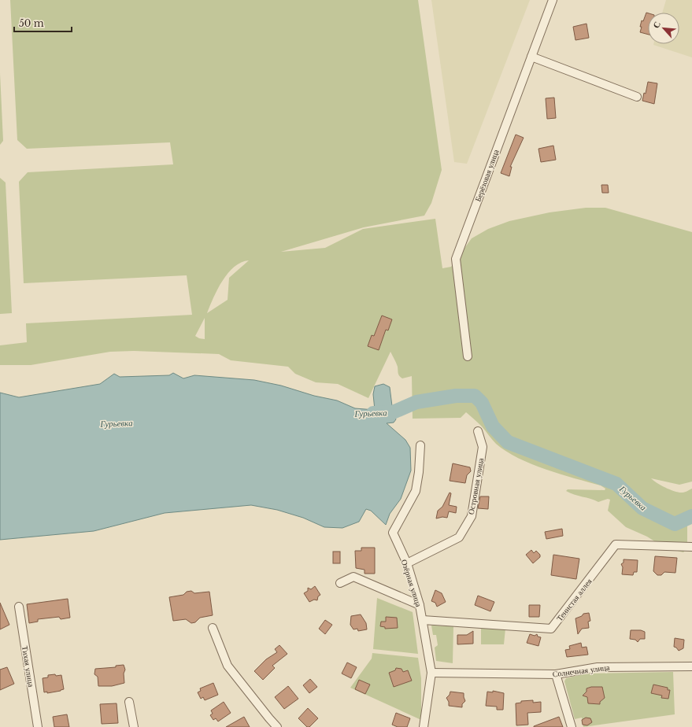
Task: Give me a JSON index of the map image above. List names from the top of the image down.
{
  "streets": {
    "street": [
      "Берёзовая улица",
      "Островная улица",
      "Озёрная улица",
      "Тенистая аллея",
      "Тихая улица",
      "Солнечная улица"
    ]
  },
  "crossings": [
    ["Островная улица", "Озёрная улица"],
    ["Озёрная улица", "Тенистая аллея"],
    ["Озёрная улица", "Солнечная улица"]
  ],
  "water": ["Гурьевка"],
  "scale_bar": "50 m",
  "north": "top left"
}
